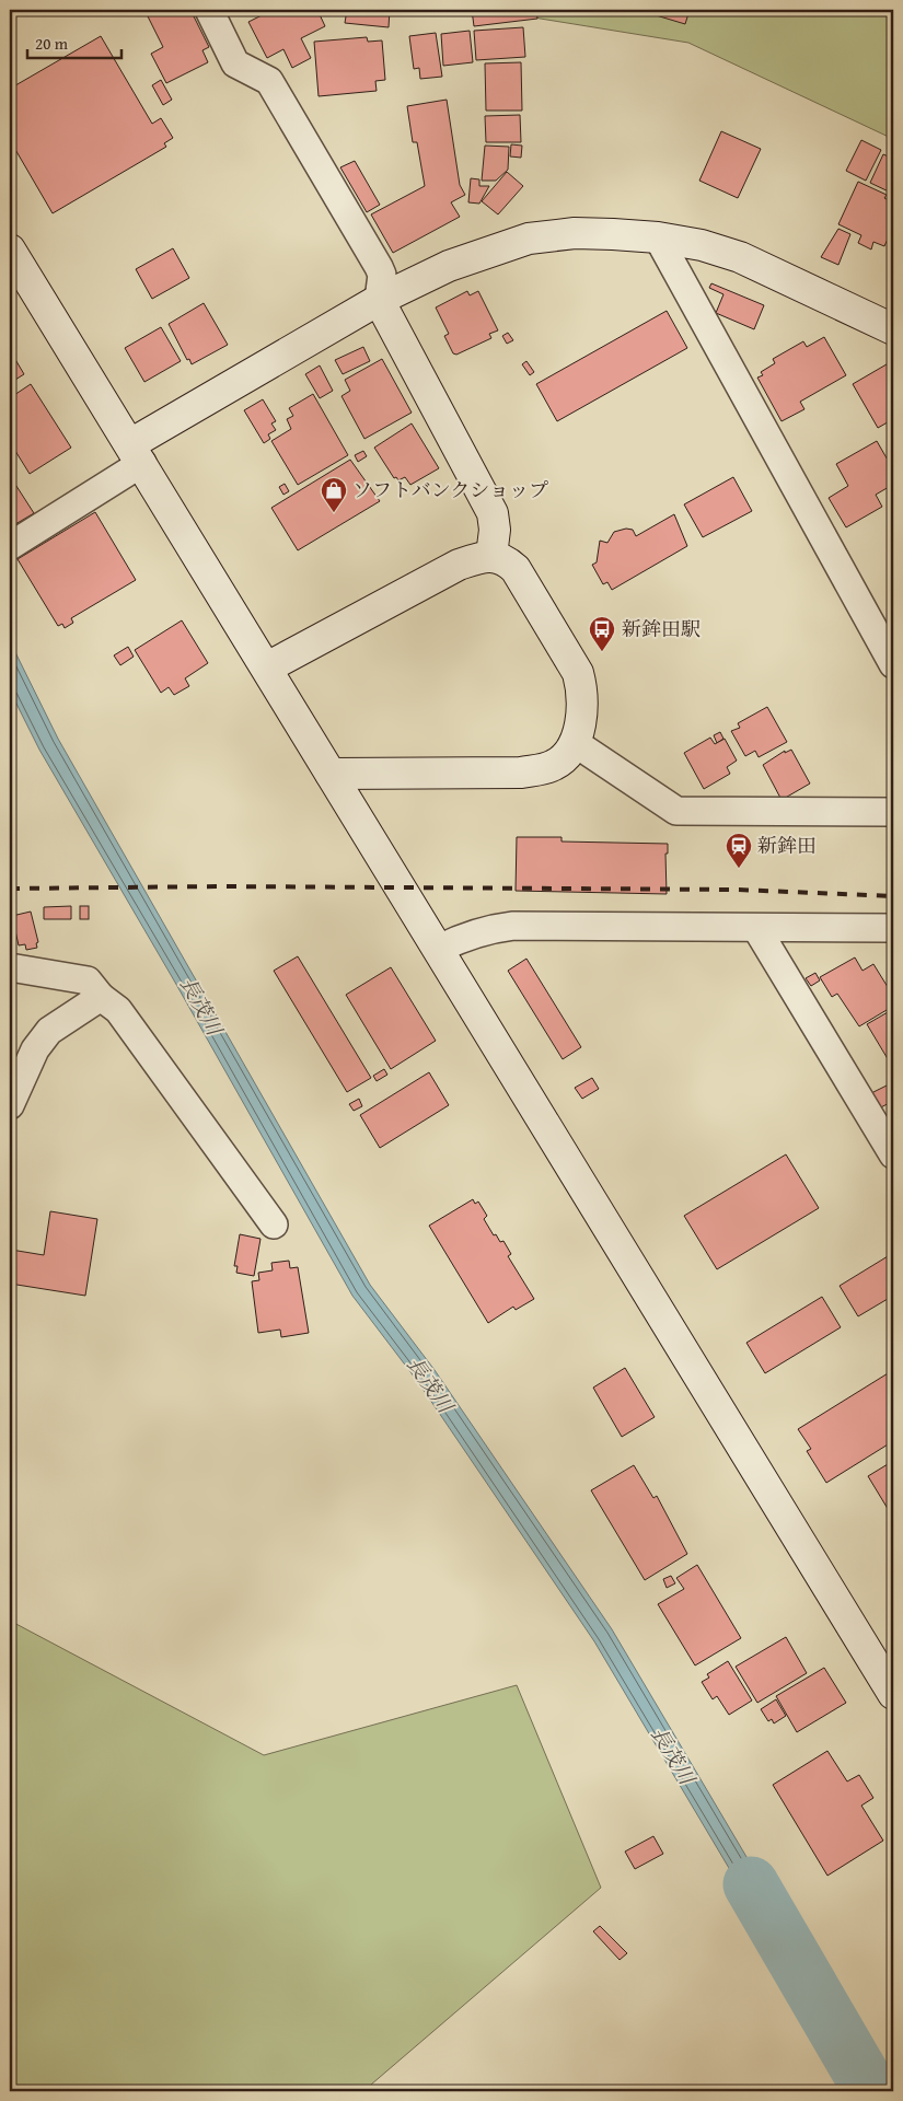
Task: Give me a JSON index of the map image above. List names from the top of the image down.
{
  "water": ["長茂川"],
  "places": {
    "shop": ["ソフトバンクショップ"],
    "bus stop": ["新鉾田駅"],
    "station": ["新鉾田"]
  },
  "scale_bar": "20 m"
}
